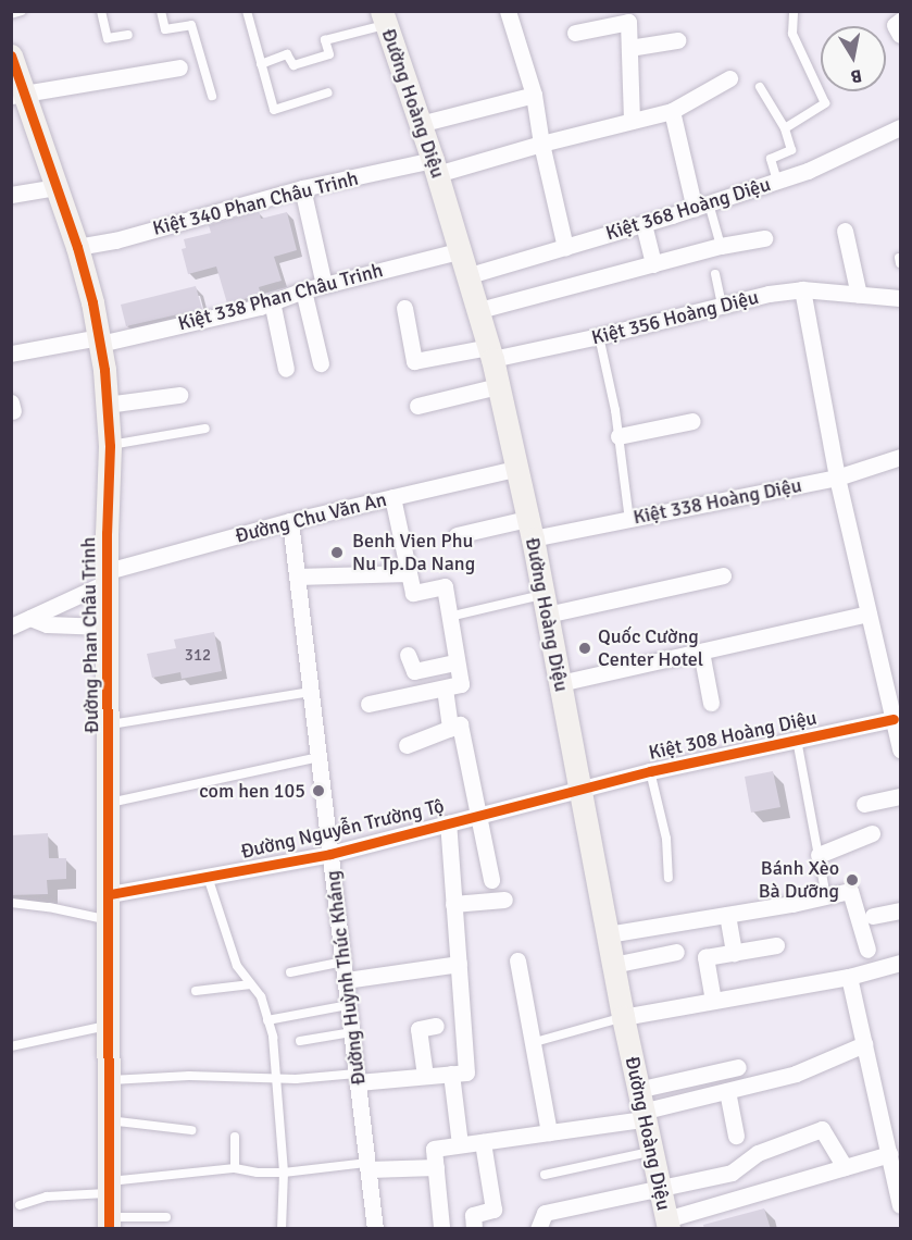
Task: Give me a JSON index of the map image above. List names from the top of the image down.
{
  "streets": {
    "street": [
      "Đường Hoàng Diệu",
      "Kiệt 340 Phan Châu Trinh",
      "Kiệt 368 Hoàng Diệu",
      "Kiệt 338 Phan Châu Trinh",
      "Kiệt 356 Hoàng Diệu",
      "Kiệt 338 Hoàng Diệu",
      "Đường Chu Văn An",
      "Đường Phan Châu Trinh",
      "Kiệt 308 Hoàng Diệu",
      "Đường Nguyễn Trường Tộ",
      "Đường Huỳnh Thúc Kháng"
    ]
  },
  "crossings": [
    ["Đường Hoàng Diệu", "Kiệt 340 Phan Châu Trinh"],
    ["Đường Hoàng Diệu", "Kiệt 368 Hoàng Diệu"],
    ["Đường Hoàng Diệu", "Kiệt 338 Phan Châu Trinh"],
    ["Đường Hoàng Diệu", "Kiệt 356 Hoàng Diệu"],
    ["Đường Hoàng Diệu", "Kiệt 338 Hoàng Diệu"],
    ["Đường Hoàng Diệu", "Đường Chu Văn An"],
    ["Đường Hoàng Diệu", "Kiệt 308 Hoàng Diệu"],
    ["Đường Hoàng Diệu", "Đường Nguyễn Trường Tộ"],
    ["Kiệt 340 Phan Châu Trinh", "Đường Phan Châu Trinh"],
    ["Kiệt 338 Phan Châu Trinh", "Đường Phan Châu Trinh"],
    ["Đường Chu Văn An", "Đường Phan Châu Trinh"],
    ["Đường Chu Văn An", "Đường Huỳnh Thúc Kháng"],
    ["Đường Phan Châu Trinh", "Đường Nguyễn Trường Tộ"],
    ["Kiệt 308 Hoàng Diệu", "Đường Nguyễn Trường Tộ"],
    ["Đường Nguyễn Trường Tộ", "Đường Huỳnh Thúc Kháng"]
  ],
  "places": [
    "Benh Vien Phu Nu Tp.Da Nang",
    "Quốc Cường Center Hotel",
    "com hen 105",
    "Bánh Xèo Bà Dưỡng"
  ],
  "house_numbers": ["312"],
  "north": "bottom"
}
